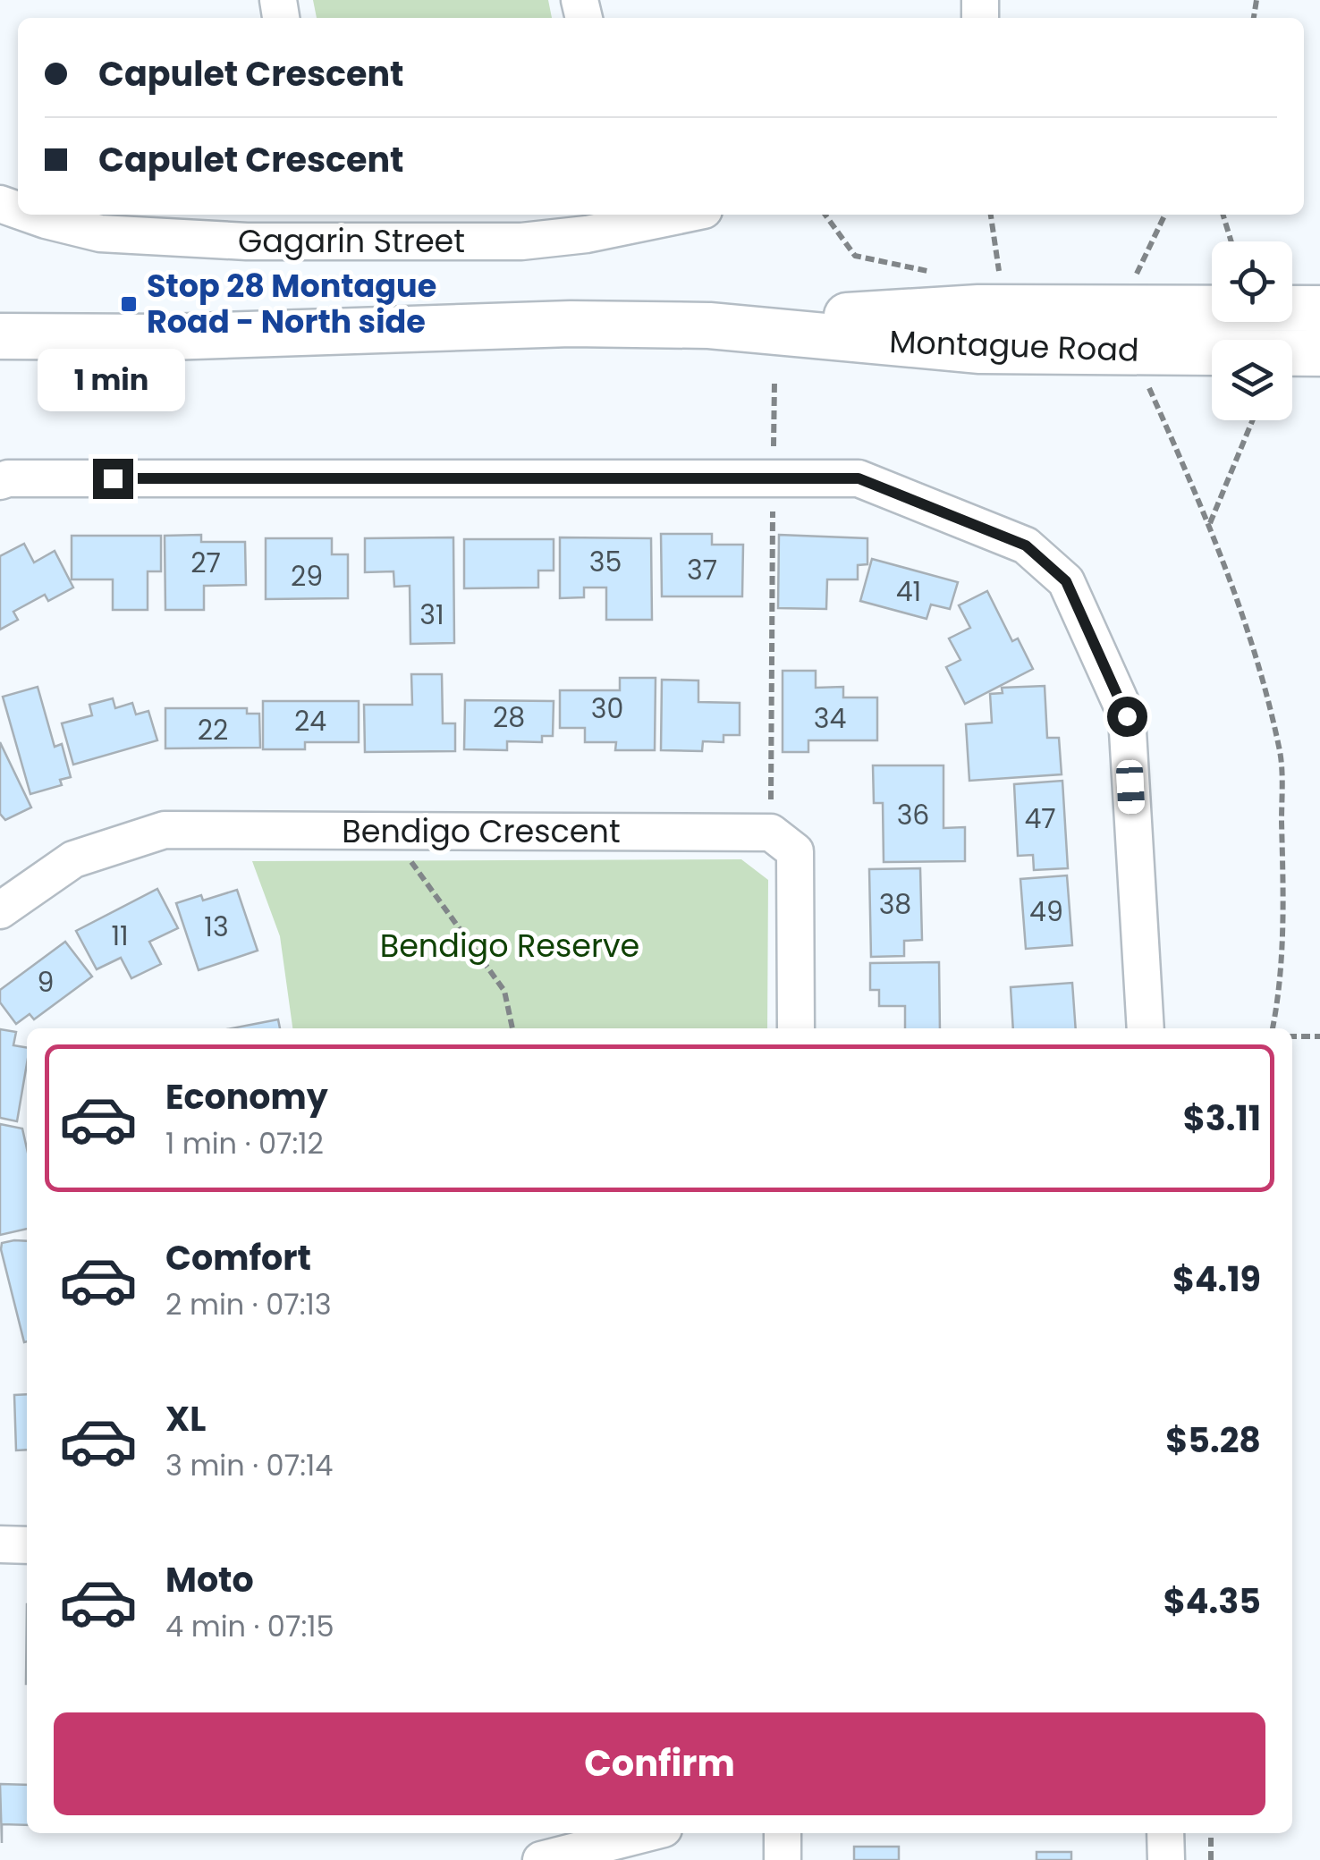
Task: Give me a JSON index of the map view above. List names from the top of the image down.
{
  "streets": {
    "main road": ["Montague Road"],
    "street": ["Gagarin Street", "Bendigo Crescent"]
  },
  "parks": ["Bendigo Reserve"],
  "places": {
    "transit": ["Stop 28 Montague Road - North side"]
  },
  "house_numbers": [
    "35",
    "27",
    "37",
    "29",
    "41",
    "31",
    "30",
    "28",
    "34",
    "24",
    "22",
    "36",
    "47",
    "38",
    "49",
    "13",
    "11",
    "9"
  ],
  "page": {
    "banner": ["Capulet Crescent", "Capulet Crescent"],
    "bubble": "1 min",
    "list": [
      {
        "name": "Economy",
        "note": "1 min · 07:12",
        "value": "$3.11"
      },
      {
        "name": "Comfort",
        "note": "2 min · 07:13",
        "value": "$4.19"
      },
      {
        "name": "XL",
        "note": "3 min · 07:14",
        "value": "$5.28"
      },
      {
        "name": "Moto",
        "note": "4 min · 07:15",
        "value": "$4.35"
      }
    ],
    "buttons": "Confirm"
  }
}
